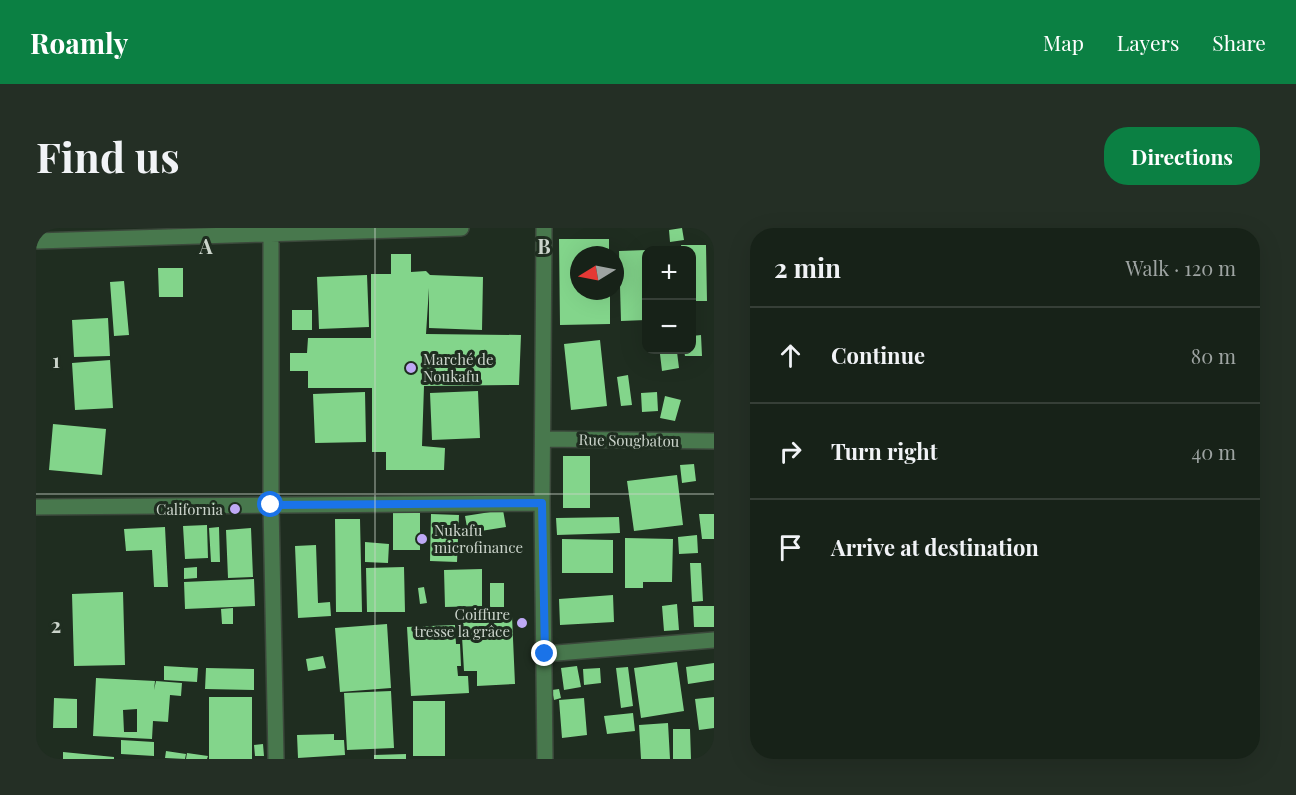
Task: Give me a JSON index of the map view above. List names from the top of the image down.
{
  "streets": {
    "street": ["Rue Sougbatou"]
  },
  "places": [
    "Marché de Noukafu",
    "California",
    "Nukafu microfinance",
    "Coiffure tresse la grâce"
  ],
  "north": "left",
  "page": {
    "header": "Roamly",
    "nav": ["Map", "Layers", "Share"],
    "buttons": "Directions",
    "title": "Find us",
    "heading": ["2 min", "Walk · 120 m"],
    "map_buttons": ["+", "−"],
    "list": [
      ["Continue", "80 m"],
      ["Turn right", "40 m"],
      "Arrive at destination"
    ]
  },
  "grid": {
    "columns": ["A", "B"],
    "rows": ["1", "2"]
  }
}
